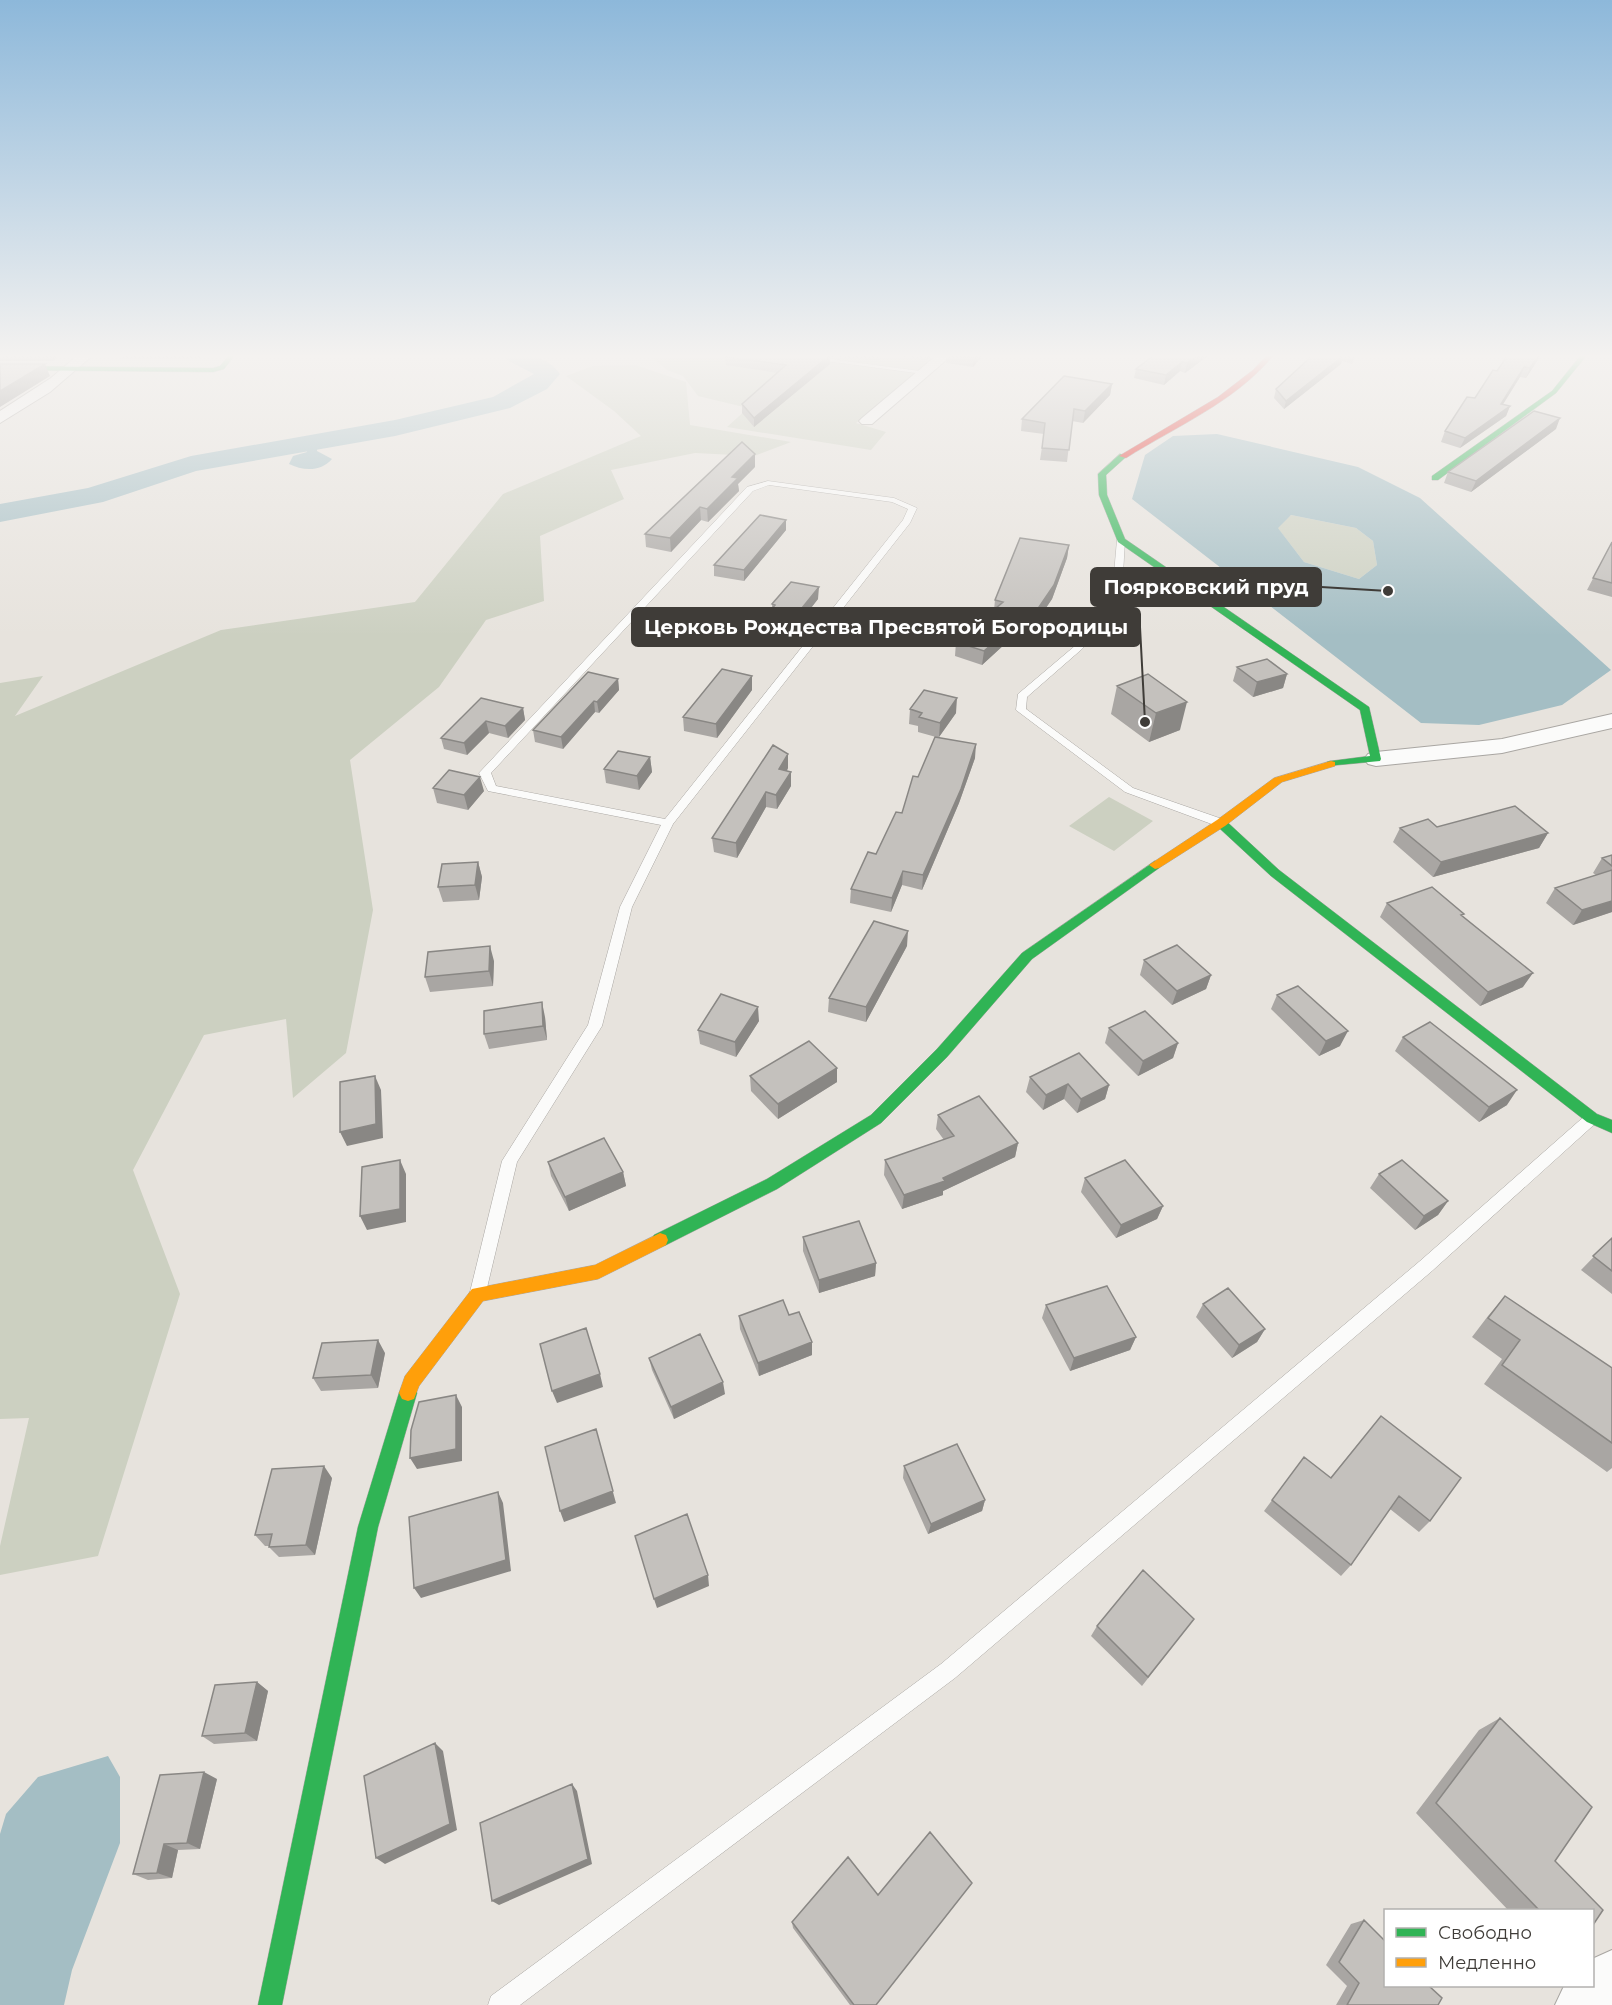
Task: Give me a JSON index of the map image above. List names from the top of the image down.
{
  "places": ["Поярковский пруд", "Церковь Рождества Пресвятой Богородицы"],
  "legend": ["Свободно", "Медленно"]
}
